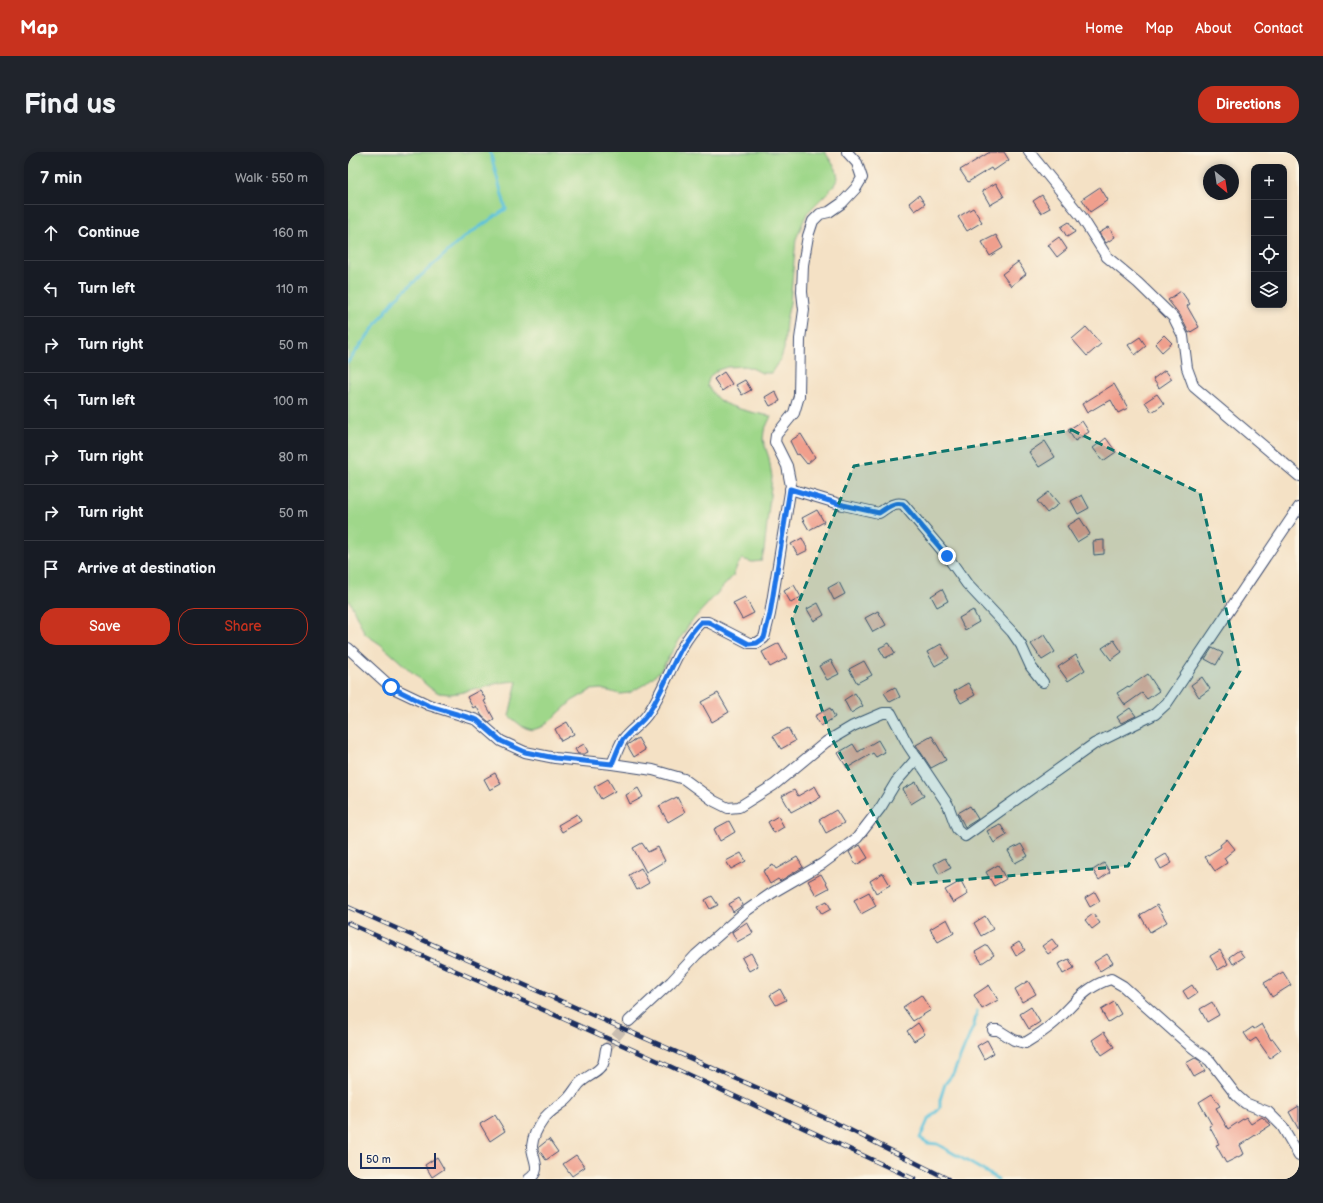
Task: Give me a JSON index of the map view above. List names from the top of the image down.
{
  "scale_bar": "50 m",
  "north": "bottom right",
  "page": {
    "header": "Map",
    "nav": [
      "Home",
      "Map",
      "About",
      "Contact"
    ],
    "buttons": [
      "Directions",
      ["Save", "Share"]
    ],
    "title": "Find us",
    "heading": ["7 min", "Walk · 550 m"],
    "map_buttons": ["+", "−"],
    "list": [
      ["Continue", "160 m"],
      ["Turn left", "110 m"],
      ["Turn right", "50 m"],
      ["Turn left", "100 m"],
      ["Turn right", "80 m"],
      ["Turn right", "50 m"],
      "Arrive at destination"
    ],
    "scale": "50 m"
  }
}
